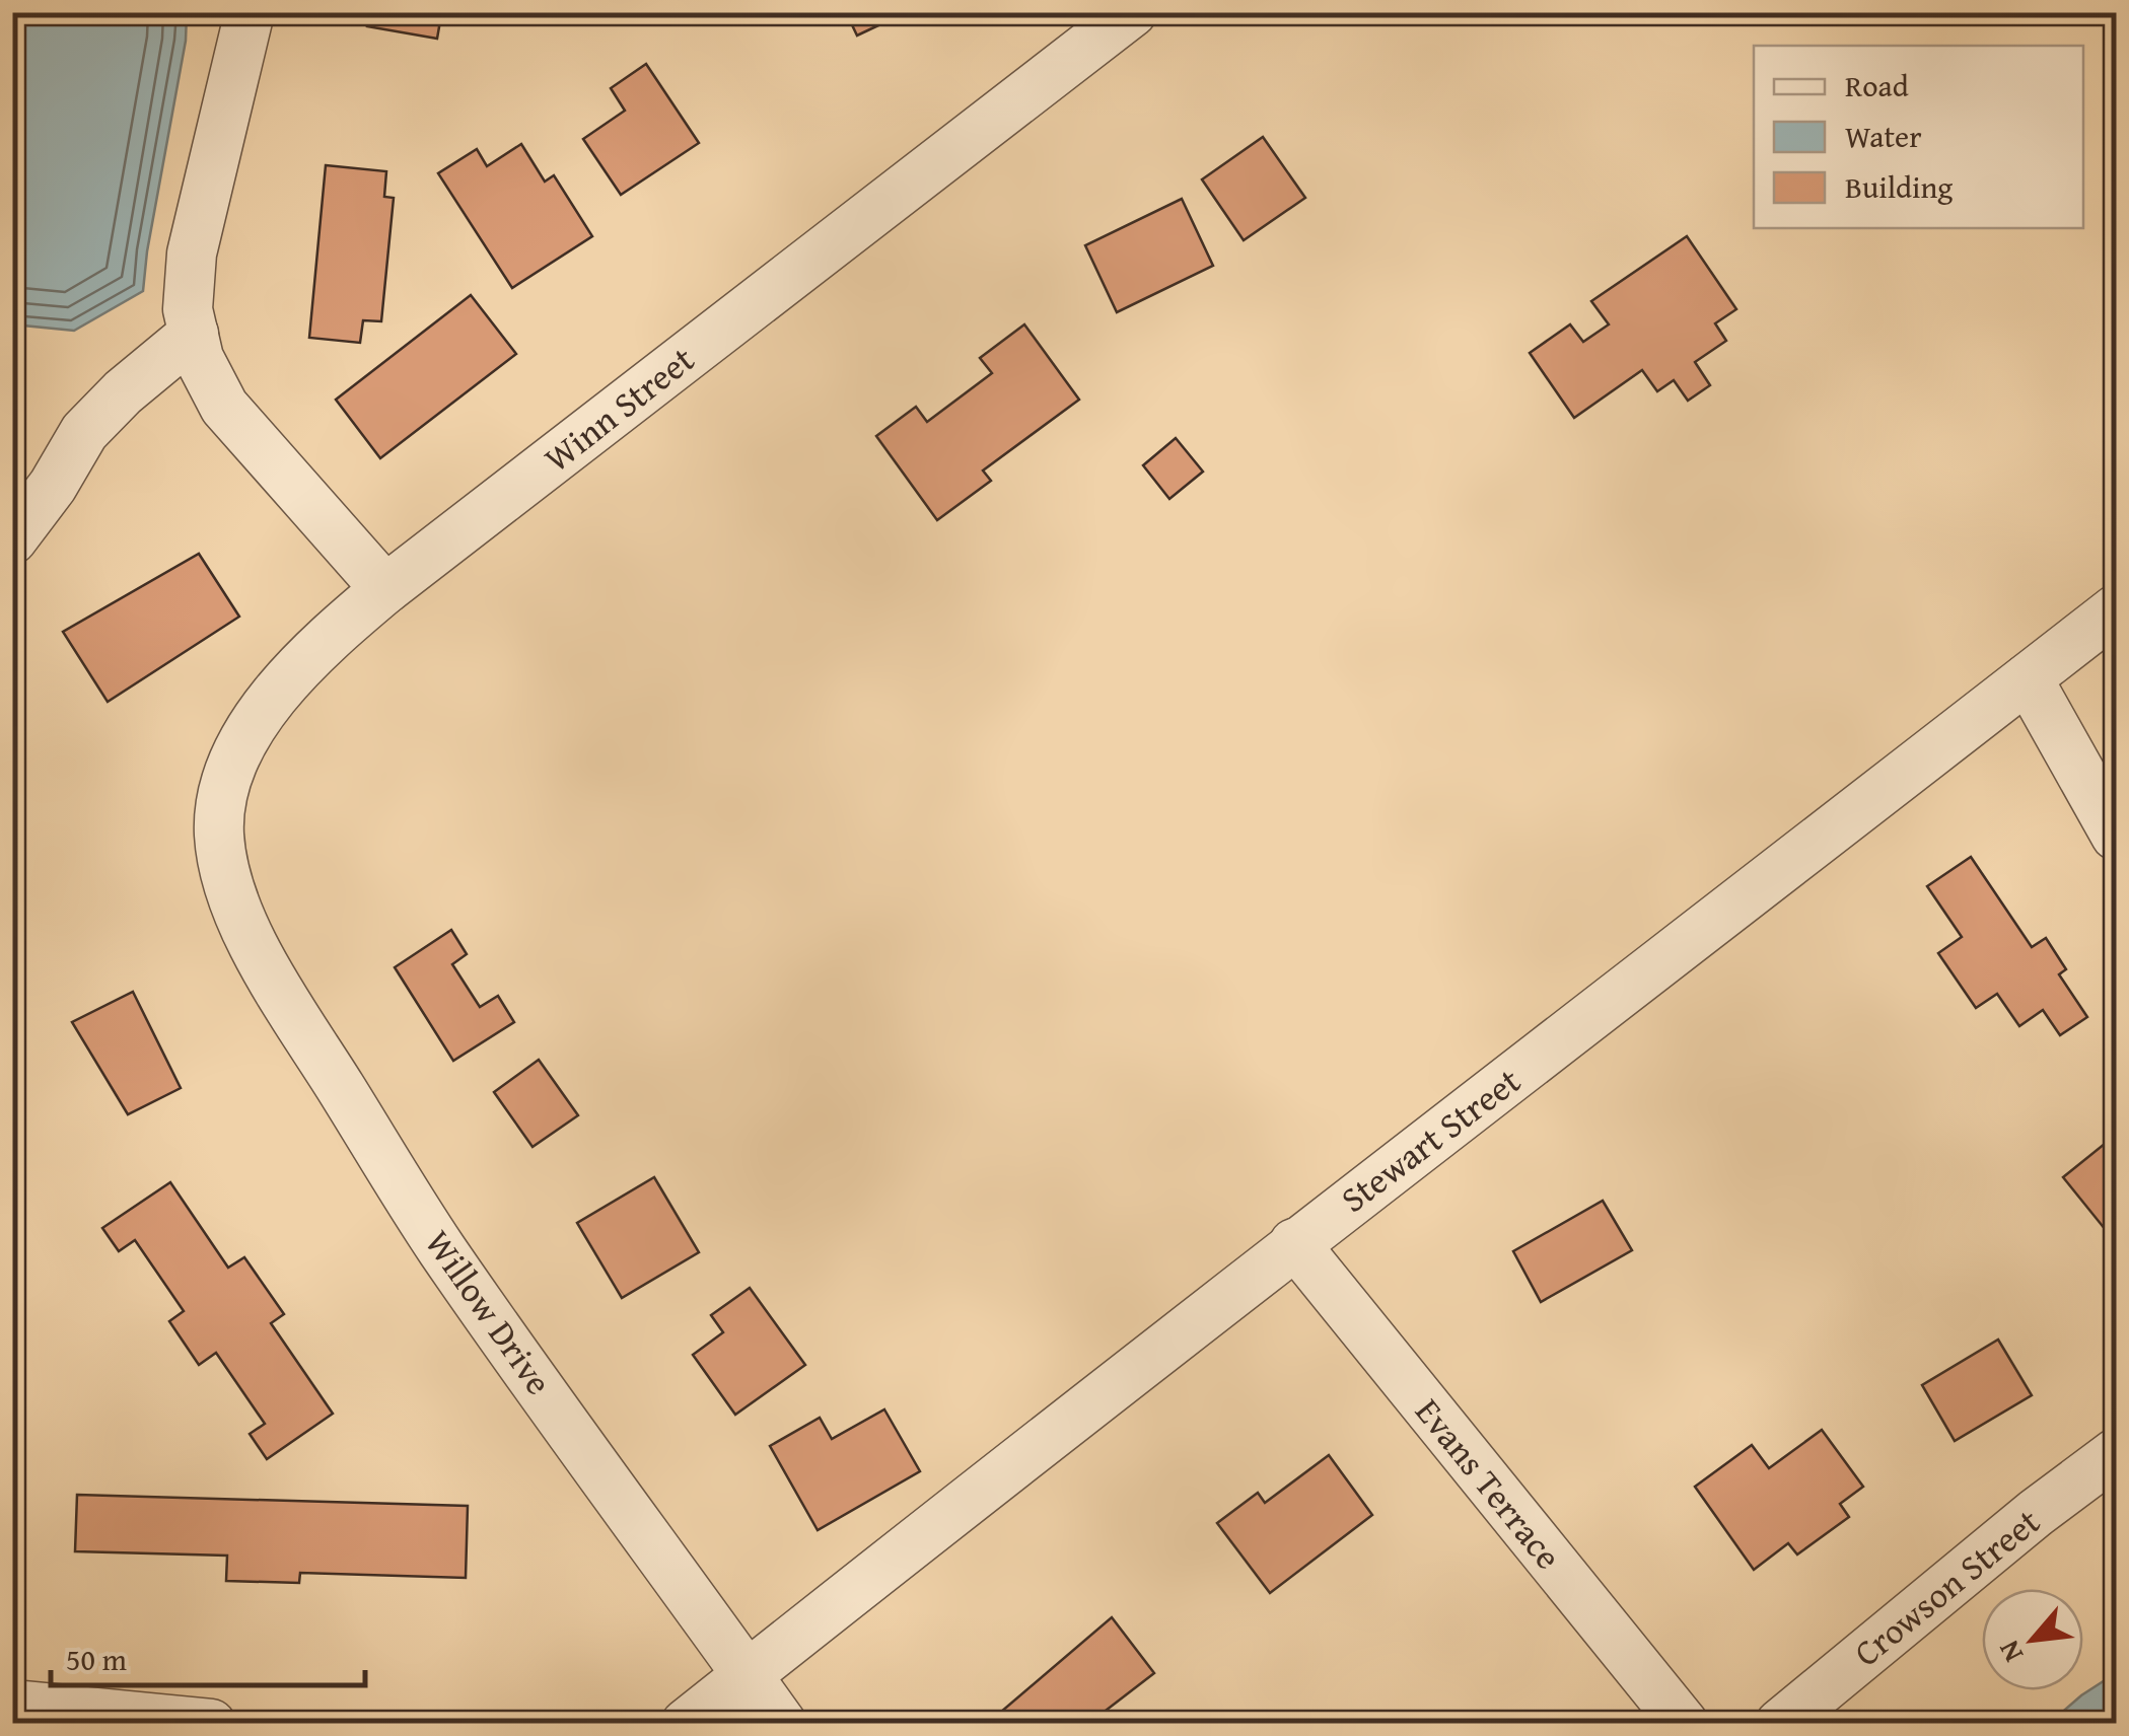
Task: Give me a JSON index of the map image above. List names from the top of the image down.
{
  "streets": {
    "street": [
      "Winn Street",
      "Stewart Street",
      "Willow Drive",
      "Evans Terrace",
      "Crowson Street"
    ]
  },
  "crossings": [
    ["Winn Street", "Willow Drive"],
    ["Stewart Street", "Willow Drive"],
    ["Stewart Street", "Evans Terrace"]
  ],
  "legend": ["Road", "Water", "Building"],
  "scale_bar": "50 m",
  "north": "bottom left"
}
